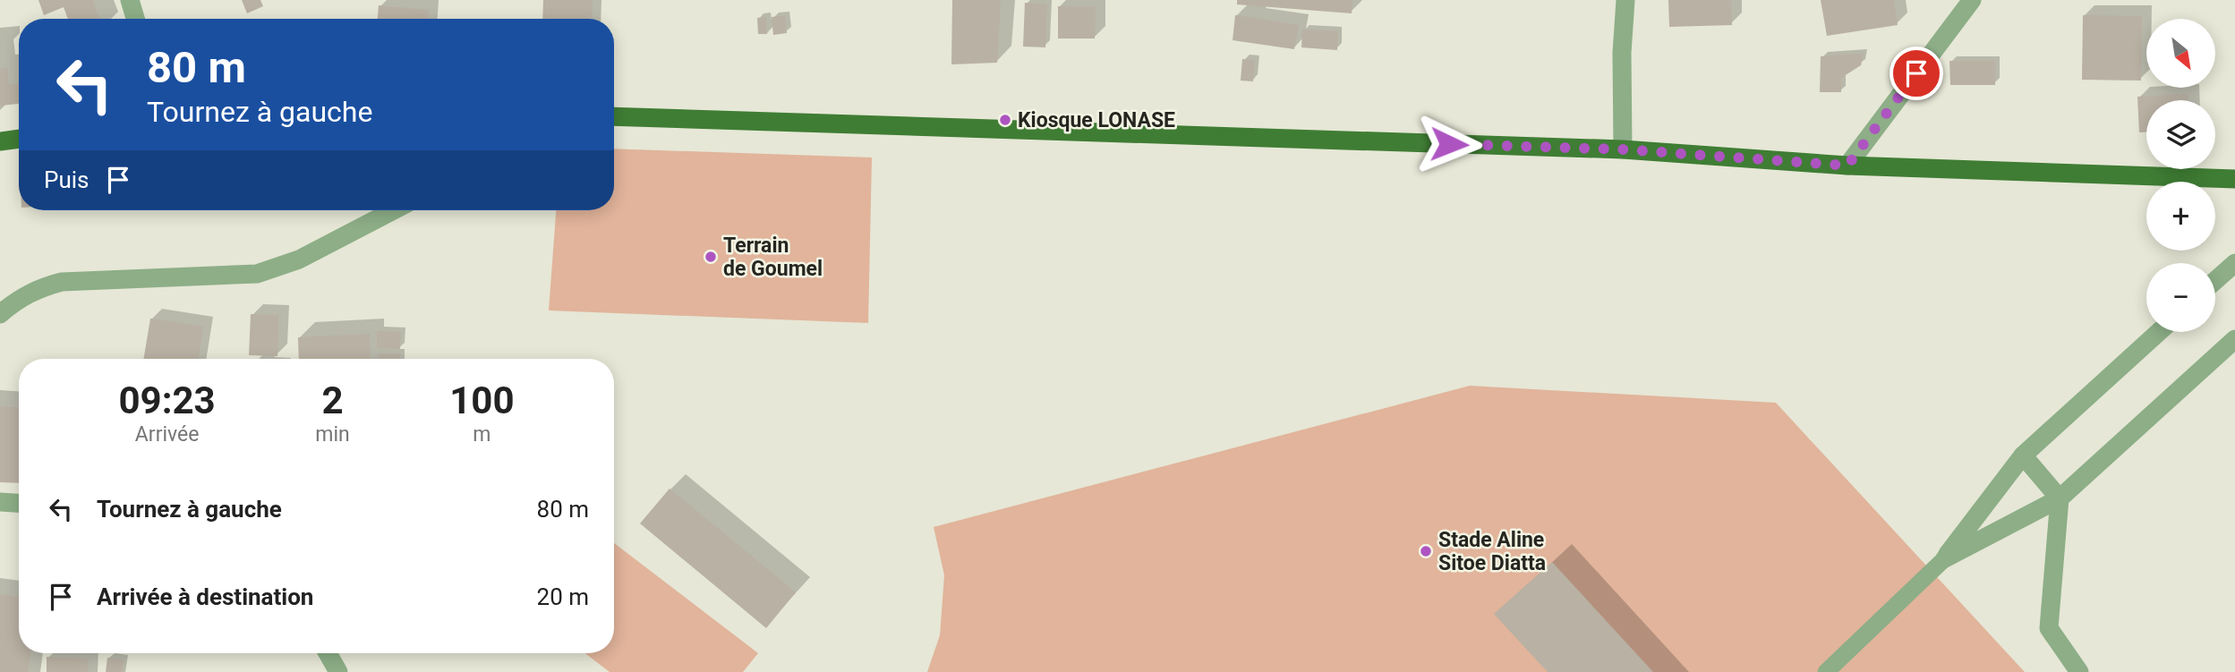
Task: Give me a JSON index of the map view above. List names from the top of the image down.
{
  "places": ["Kiosque LONASE", "Terrain de Goumel", "Stade Aline Sitoe Diatta"],
  "north": "bottom right",
  "page": {
    "map_buttons": ["+", "−"],
    "turn": ["80 m", "Tournez à gauche"],
    "then": "Puis",
    "eta": [
      "09:23",
      "Arrivée",
      "2",
      "min",
      "100",
      "m"
    ],
    "list": [
      {
        "name": "Tournez à gauche",
        "value": "80 m"
      },
      {
        "name": "Arrivée à destination",
        "value": "20 m"
      }
    ]
  }
}
